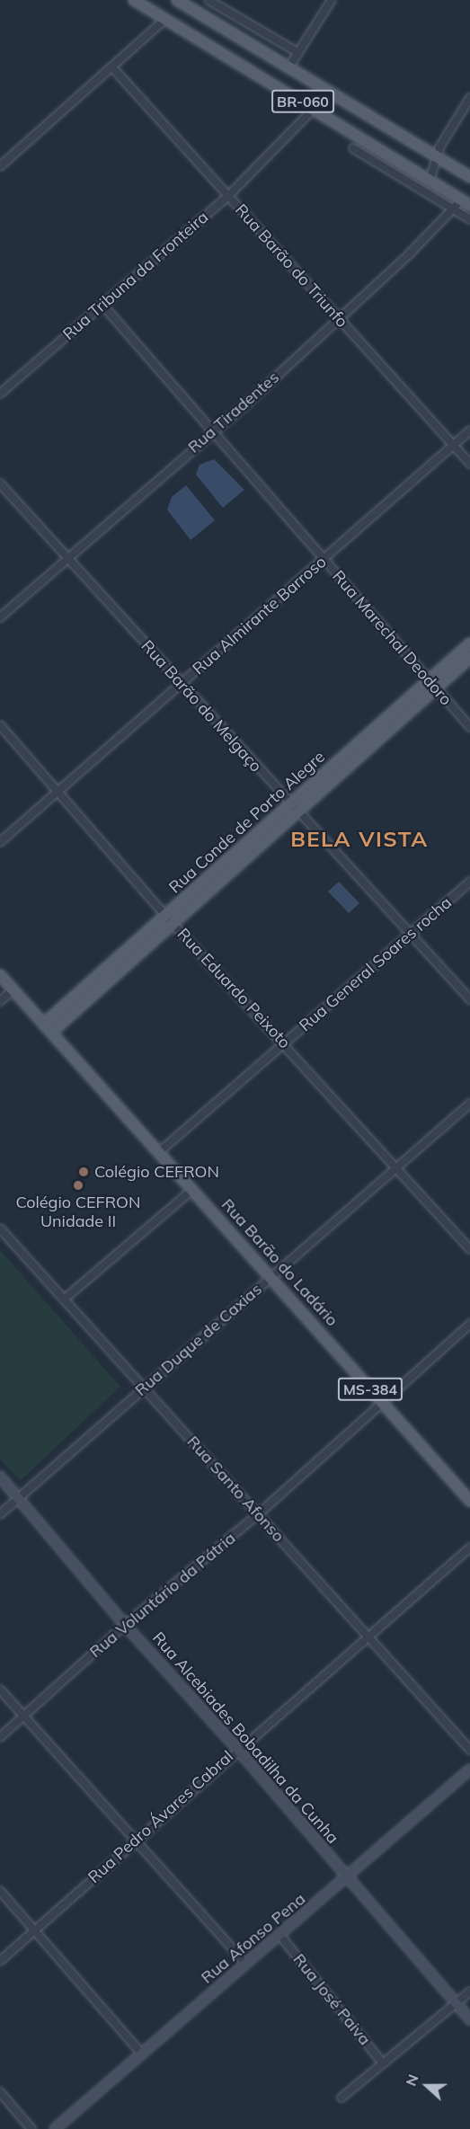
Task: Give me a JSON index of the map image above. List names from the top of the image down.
{
  "streets": {
    "main road": [
      "BR-060",
      "Rua Conde de Porto Alegre",
      "Rua Barão do Ladário",
      "MS-384"
    ],
    "street": [
      "Rua Barão do Triunfo",
      "Rua Tribuna da Fronteira",
      "Rua Tiradentes",
      "Rua Almirante Barroso",
      "Rua Marechal Deodoro",
      "Rua Barão do Melgaço",
      "Rua General Soares rocha",
      "Rua Eduardo Peixoto",
      "Rua Duque de Caxias",
      "Rua Santo Afonso",
      "Rua Voluntário da Pátria",
      "Rua Alcebiades Bobadilha da Cunha",
      "Rua Pedro Ávares Cabral",
      "Rua Afonso Pena",
      "Rua José Paiva"
    ]
  },
  "crossings": [
    ["BR-060", "Rua Tribuna da Fronteira"],
    ["BR-060", "Rua Tiradentes"],
    ["Rua Barão do Triunfo", "Rua Tribuna da Fronteira"],
    ["Rua Barão do Triunfo", "Rua Tiradentes"],
    ["Rua Barão do Triunfo", "Rua Almirante Barroso"],
    ["Rua Tribuna da Fronteira", "Rua Marechal Deodoro"],
    ["Rua Tiradentes", "Rua Marechal Deodoro"],
    ["Rua Tiradentes", "Rua Barão do Melgaço"],
    ["Rua Almirante Barroso", "Rua Marechal Deodoro"],
    ["Rua Almirante Barroso", "Rua Barão do Melgaço"],
    ["Rua Almirante Barroso", "Rua Eduardo Peixoto"],
    ["Rua Marechal Deodoro", "Rua Conde de Porto Alegre"],
    ["Rua Barão do Melgaço", "Rua Conde de Porto Alegre"],
    ["Rua Barão do Melgaço", "Rua General Soares rocha"],
    ["Rua Conde de Porto Alegre", "Rua Eduardo Peixoto"],
    ["Rua Conde de Porto Alegre", "Rua Barão do Ladário"],
    ["Rua General Soares rocha", "Rua Eduardo Peixoto"],
    ["Rua General Soares rocha", "Rua Barão do Ladário"],
    ["Rua Eduardo Peixoto", "Rua Duque de Caxias"],
    ["Rua Barão do Ladário", "Rua Duque de Caxias"],
    ["Rua Barão do Ladário", "Rua Voluntário da Pátria"],
    ["Rua Duque de Caxias", "Rua Santo Afonso"],
    ["Rua Duque de Caxias", "Rua Alcebiades Bobadilha da Cunha"],
    ["Rua Santo Afonso", "Rua Voluntário da Pátria"],
    ["Rua Santo Afonso", "Rua Pedro Ávares Cabral"],
    ["Rua Voluntário da Pátria", "Rua Alcebiades Bobadilha da Cunha"],
    ["Rua Alcebiades Bobadilha da Cunha", "Rua Pedro Ávares Cabral"],
    ["Rua Alcebiades Bobadilha da Cunha", "Rua Afonso Pena"],
    ["Rua Afonso Pena", "Rua José Paiva"]
  ],
  "districts": ["BELA VISTA"],
  "places": ["Colégio CEFRON", "Colégio CEFRON Unidade II"],
  "north": "left"
}
